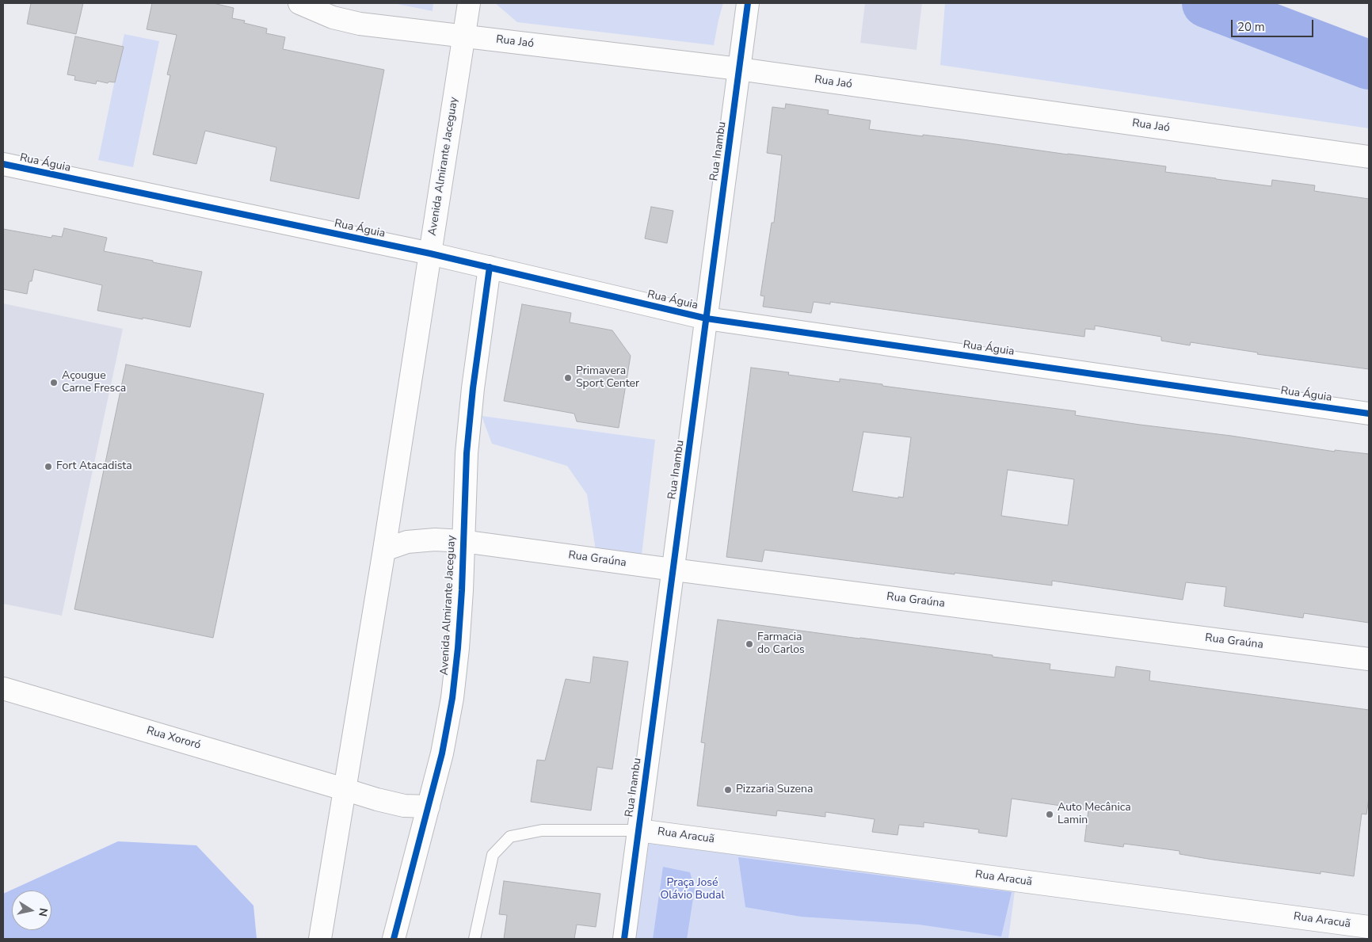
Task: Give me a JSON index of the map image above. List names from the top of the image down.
{
  "streets": {
    "street": [
      "Rua Jaó",
      "Rua Inambu",
      "Rua Águia",
      "Avenida Almirante Jaceguay",
      "Rua Graúna",
      "Rua Xororó",
      "Rua Aracuã"
    ]
  },
  "crossings": [
    ["Rua Jaó", "Rua Inambu"],
    ["Rua Jaó", "Avenida Almirante Jaceguay"],
    ["Rua Inambu", "Rua Águia"],
    ["Rua Inambu", "Rua Graúna"],
    ["Rua Inambu", "Rua Aracuã"],
    ["Rua Águia", "Avenida Almirante Jaceguay"],
    ["Avenida Almirante Jaceguay", "Rua Graúna"],
    ["Avenida Almirante Jaceguay", "Rua Xororó"]
  ],
  "parks": ["Praça José Olávio Budal"],
  "places": [
    "Primavera Sport Center",
    "Açougue Carne Fresca",
    "Fort Atacadista",
    "Farmacia do Carlos",
    "Pizzaria Suzena",
    "Auto Mecânica Lamin"
  ],
  "scale_bar": "20 m",
  "north": "right"
}
